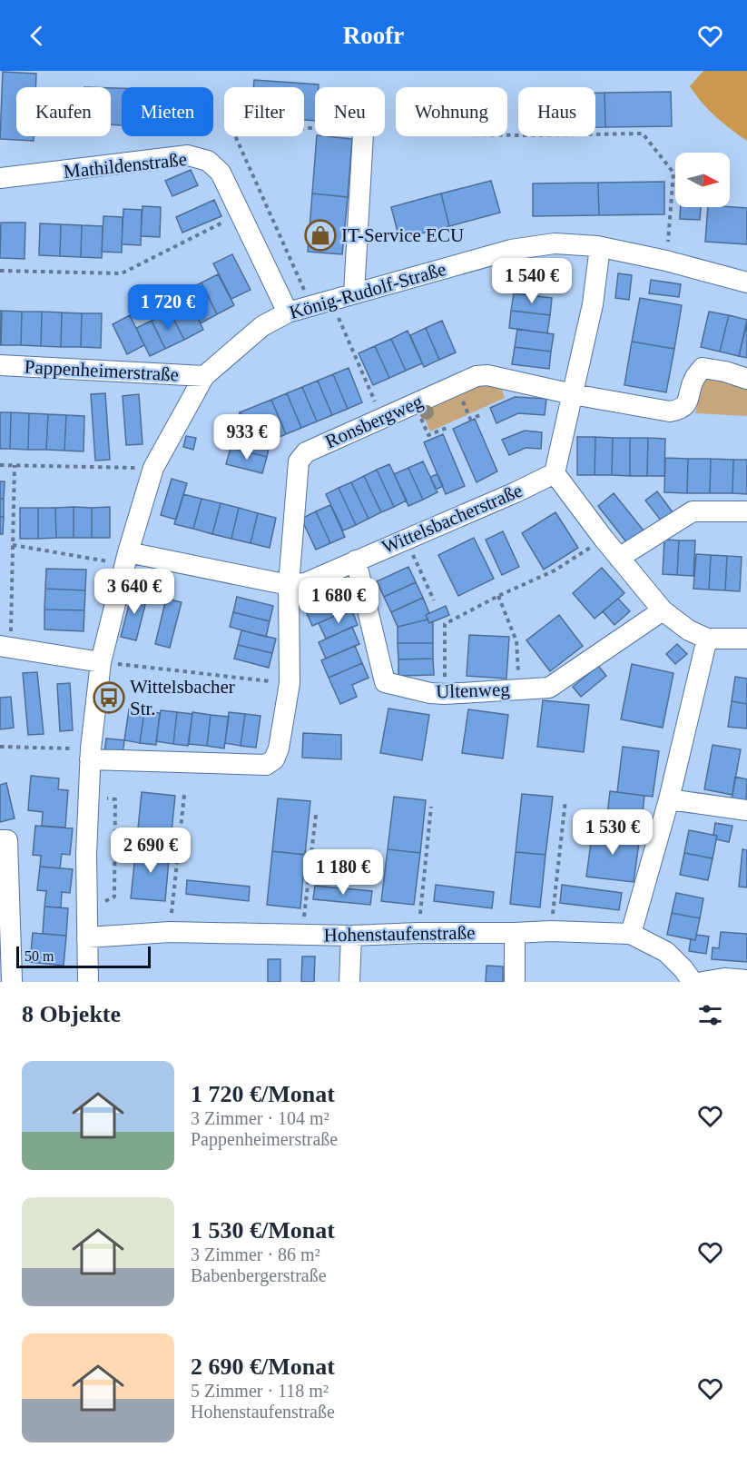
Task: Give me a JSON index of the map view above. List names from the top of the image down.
{
  "streets": {
    "street": [
      "Mathildenstraße",
      "König-Rudolf-Straße",
      "Pappenheimerstraße",
      "Ronsbergweg",
      "Wittelsbacherstraße",
      "Ultenweg",
      "Hohenstaufenstraße"
    ]
  },
  "crossings": [
    ["Mathildenstraße", "König-Rudolf-Straße"],
    ["König-Rudolf-Straße", "Pappenheimerstraße"],
    ["König-Rudolf-Straße", "Ronsbergweg"],
    ["König-Rudolf-Straße", "Wittelsbacherstraße"],
    ["König-Rudolf-Straße", "Hohenstaufenstraße"],
    ["Ronsbergweg", "Wittelsbacherstraße"],
    ["Wittelsbacherstraße", "Ultenweg"]
  ],
  "places": {
    "shop": ["IT-Service ECU"],
    "bus stop": ["Wittelsbacher Str."]
  },
  "scale_bar": "50 m",
  "north": "right",
  "page": {
    "header": "Roofr",
    "chip": [
      "Kaufen",
      "Mieten",
      "Filter",
      "Neu",
      "Wohnung",
      "Haus"
    ],
    "price": [
      "1 540 €",
      "1 720 €",
      "933 €",
      "3 640 €",
      "1 680 €",
      "1 530 €",
      "2 690 €",
      "1 180 €"
    ],
    "scale": "50 m",
    "heading": "8 Objekte",
    "list": [
      {
        "name": "1 720 €/Monat",
        "note": "3 Zimmer · 104 m² · Pappenheimerstraße"
      },
      {
        "name": "1 530 €/Monat",
        "note": "3 Zimmer · 86 m² · Babenbergerstraße"
      },
      {
        "name": "2 690 €/Monat",
        "note": "5 Zimmer · 118 m² · Hohenstaufenstraße"
      }
    ]
  }
}
